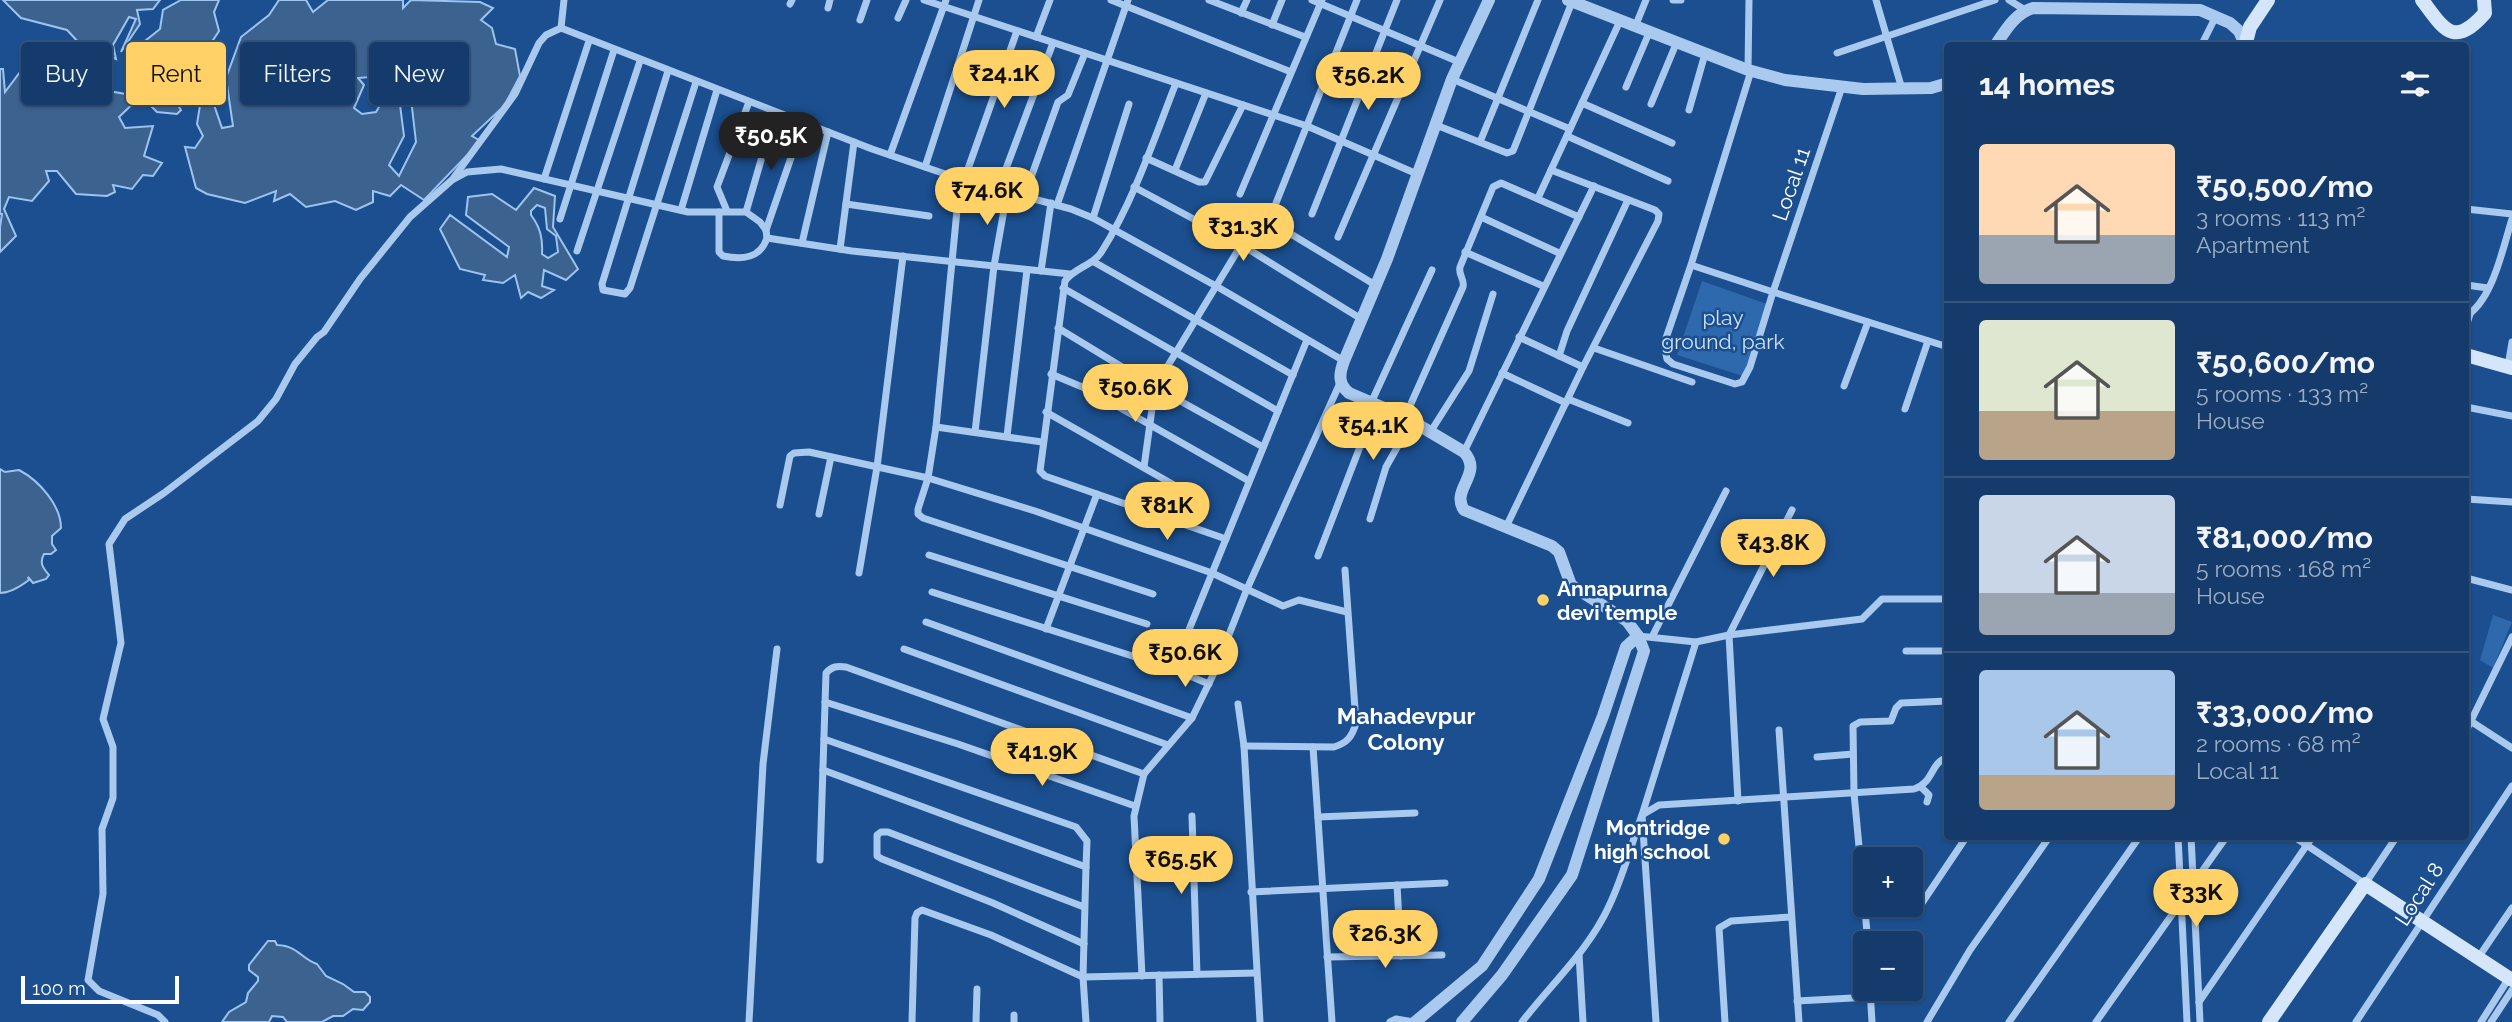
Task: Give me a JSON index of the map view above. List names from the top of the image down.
{
  "streets": {
    "street": ["Local 11", "Local 8"]
  },
  "districts": ["Mahadevpur Colony"],
  "parks": ["play ground, park"],
  "places": ["Annapurna devi temple", "Montridge high school"],
  "scale_bar": "100 m",
  "page": {
    "chip": [
      "Buy",
      "Rent",
      "Filters",
      "New"
    ],
    "heading": "14 homes",
    "price": [
      "₹24.1K",
      "₹56.2K",
      "₹50.5K",
      "₹74.6K",
      "₹31.3K",
      "₹50.6K",
      "₹54.1K",
      "₹81K",
      "₹43.8K",
      "₹50.6K",
      "₹41.9K",
      "₹65.5K",
      "₹33K",
      "₹26.3K"
    ],
    "list": [
      {
        "name": "₹50,500/mo",
        "note": "3 rooms · 113 m² · Apartment"
      },
      {
        "name": "₹50,600/mo",
        "note": "5 rooms · 133 m² · House"
      },
      {
        "name": "₹81,000/mo",
        "note": "5 rooms · 168 m² · House"
      },
      {
        "name": "₹33,000/mo",
        "note": "2 rooms · 68 m² · Local 11"
      }
    ],
    "map_buttons": ["+", "−"],
    "scale": "100 m"
  }
}
